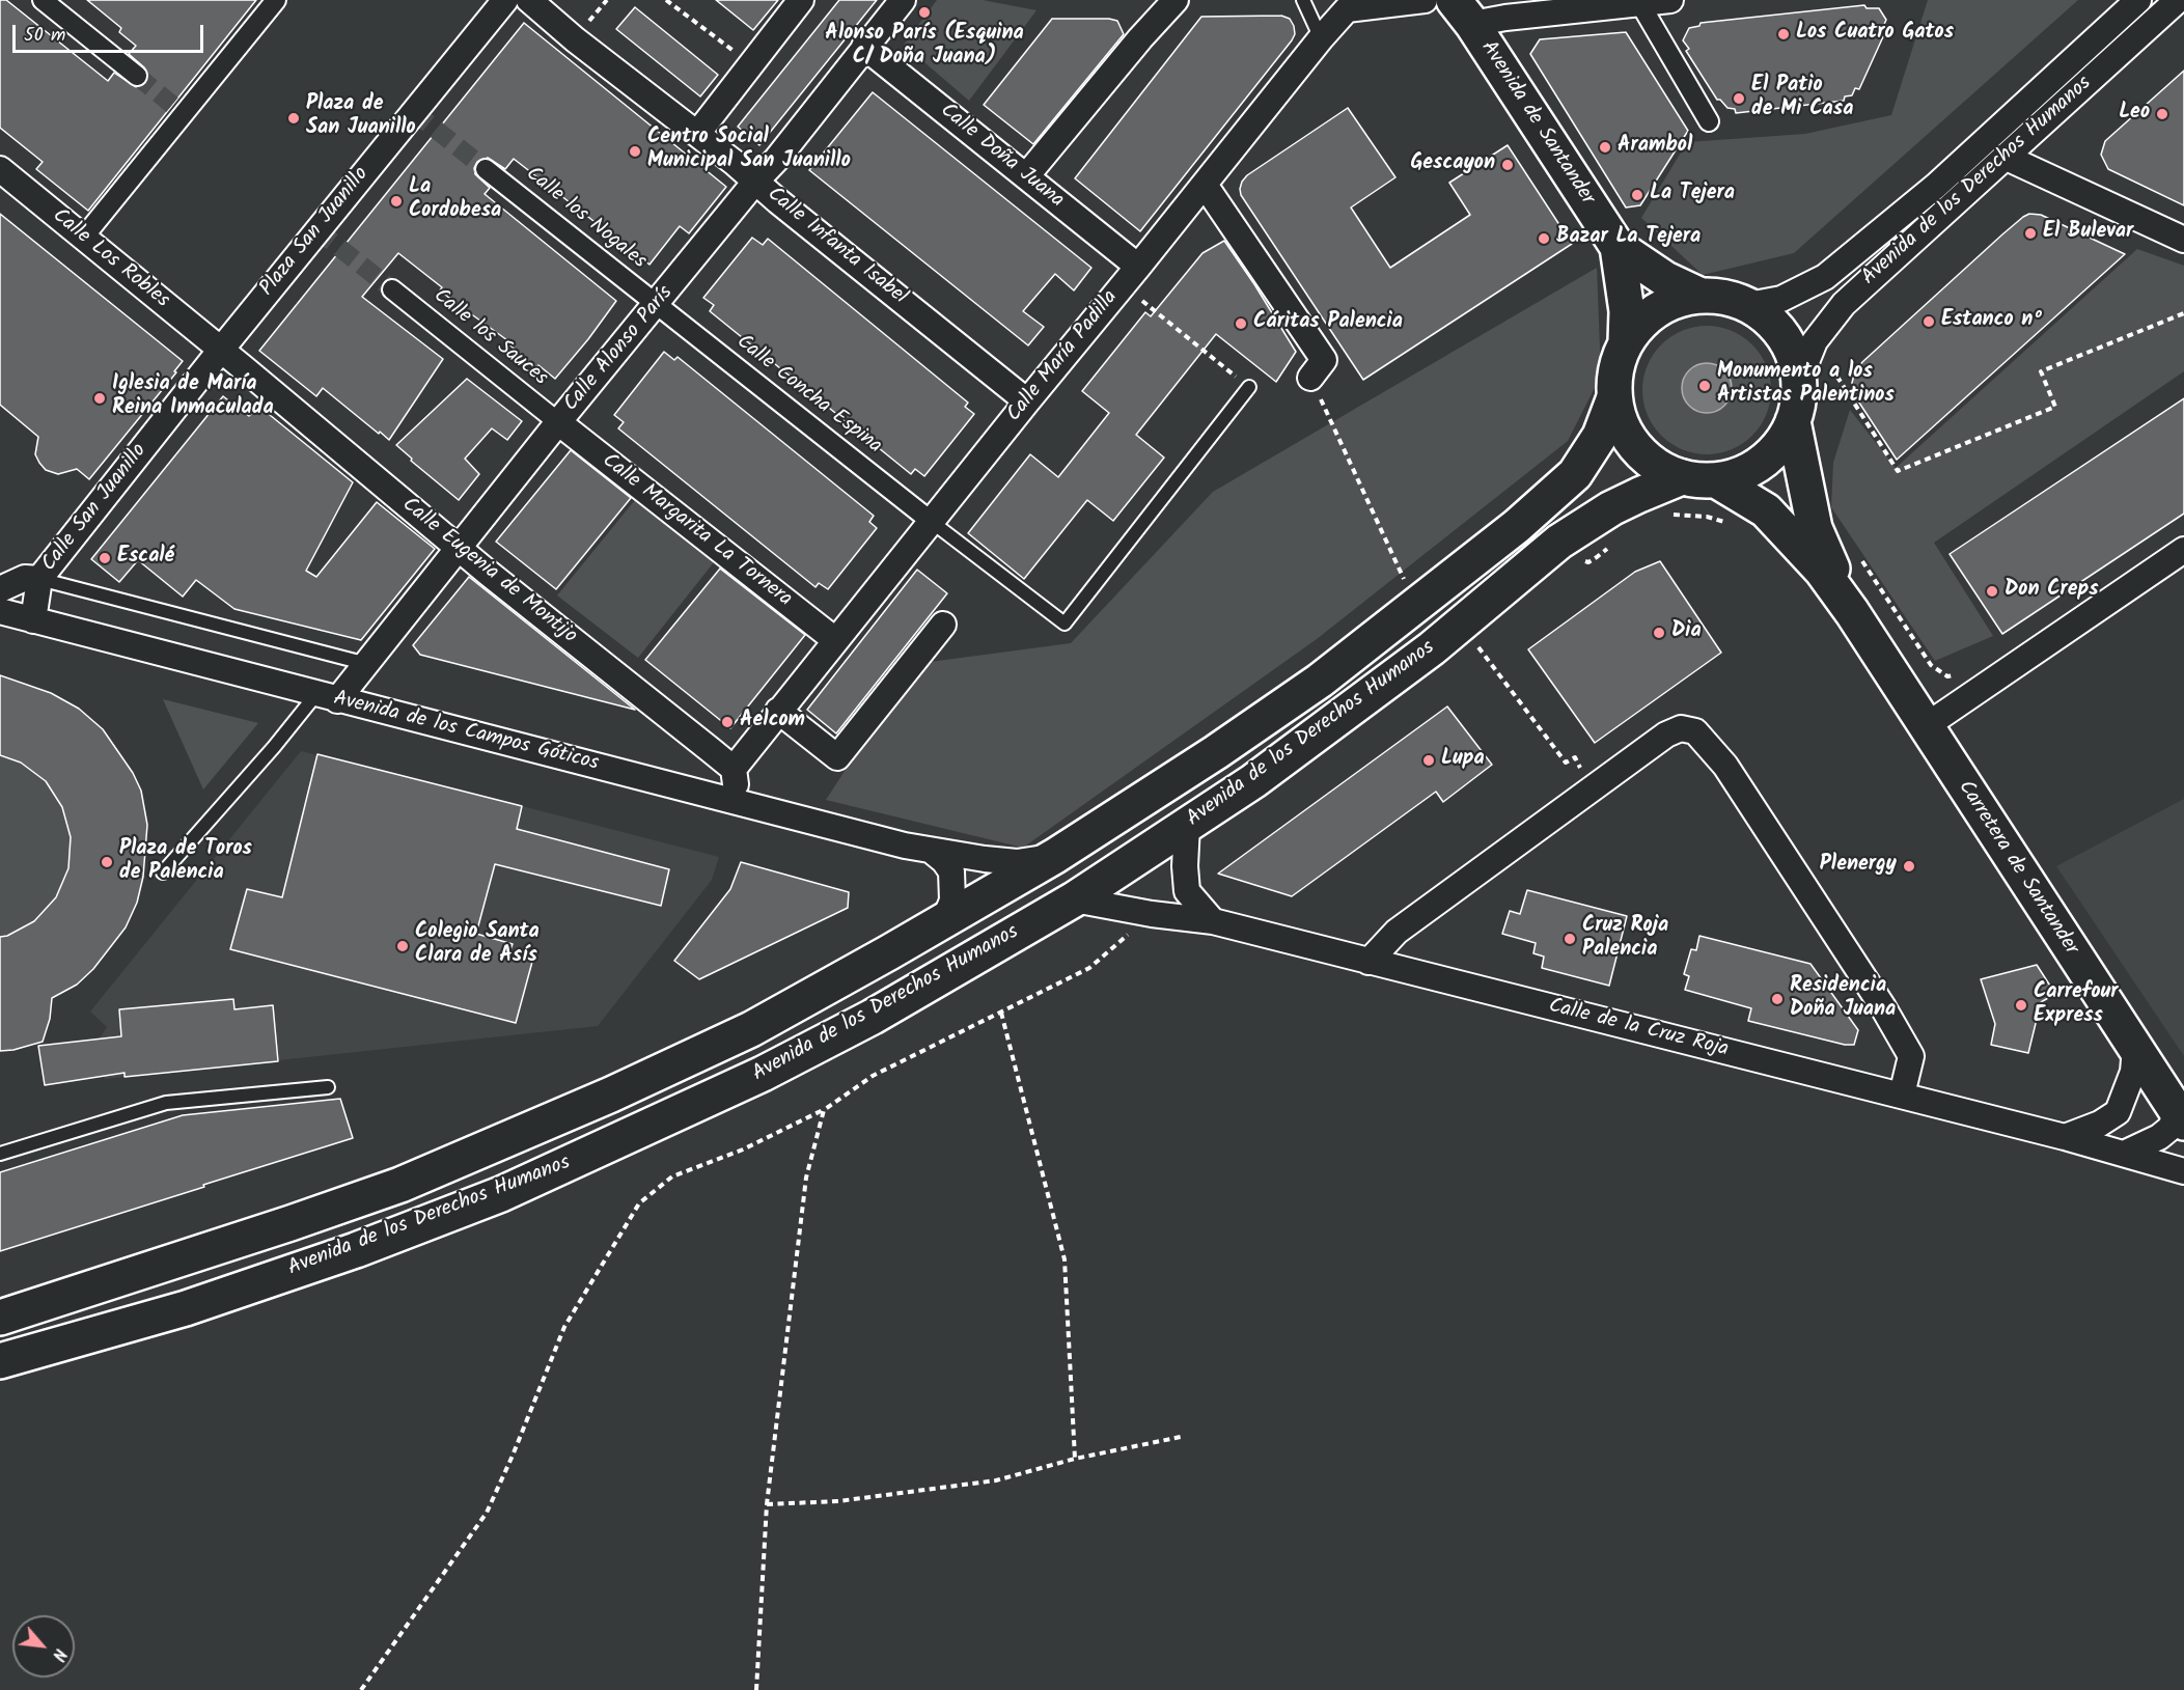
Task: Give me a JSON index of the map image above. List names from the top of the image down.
{
  "streets": {
    "main road": ["Avenida de Santander", "Avenida de los Derechos Humanos", "Carretera de Santander"],
    "street": [
      "Calle Doña Juana",
      "Calle los Nogales",
      "Plaza San Juanillo",
      "Calle Infanta Isabel",
      "Calle Los Robles",
      "Calle los Sauces",
      "Calle Alonso París",
      "Calle María Padilla",
      "Calle Concha Espina",
      "Calle San Juanillo",
      "Calle Margarita La Tornera",
      "Calle Eugenia de Montijo",
      "Avenida de los Campos Góticos",
      "Calle de la Cruz Roja"
    ]
  },
  "crossings": [
    ["Calle Doña Juana", "Calle Alonso París"],
    ["Calle Doña Juana", "Calle María Padilla"],
    ["Avenida de los Derechos Humanos", "Avenida de los Campos Góticos"],
    ["Avenida de los Derechos Humanos", "Calle de la Cruz Roja"],
    ["Calle los Nogales", "Calle Alonso París"],
    ["Calle los Nogales", "Calle Concha Espina"],
    ["Plaza San Juanillo", "Calle Los Robles"],
    ["Plaza San Juanillo", "Calle San Juanillo"],
    ["Plaza San Juanillo", "Calle Eugenia de Montijo"],
    ["Calle Infanta Isabel", "Calle Alonso París"],
    ["Calle Infanta Isabel", "Calle María Padilla"],
    ["Calle Los Robles", "Calle San Juanillo"],
    ["Calle Los Robles", "Calle Eugenia de Montijo"],
    ["Calle los Sauces", "Calle Alonso París"],
    ["Calle los Sauces", "Calle Margarita La Tornera"],
    ["Calle Alonso París", "Calle Concha Espina"],
    ["Calle Alonso París", "Calle Margarita La Tornera"],
    ["Calle Alonso París", "Calle Eugenia de Montijo"],
    ["Calle Alonso París", "Avenida de los Campos Góticos"],
    ["Calle María Padilla", "Calle Concha Espina"],
    ["Calle María Padilla", "Calle Margarita La Tornera"],
    ["Calle María Padilla", "Calle Eugenia de Montijo"],
    ["Calle San Juanillo", "Calle Eugenia de Montijo"],
    ["Calle San Juanillo", "Avenida de los Campos Góticos"]
  ],
  "places": [
    "Alonso París (Esquina C/ Doña Juana)",
    "Los Cuatro Gatos",
    "El Patio de Mi Casa",
    "Leo",
    "Plaza de San Juanillo",
    "Arambol",
    "Centro Social Municipal San Juanillo",
    "Gescayon",
    "La Tejera",
    "La Cordobesa",
    "El Bulevar",
    "Bazar La Tejera",
    "Estanco nº",
    "Cáritas Palencia",
    "Monumento a los Artistas Palentinos",
    "Iglesia de María Reina Inmaculada",
    "Escalé",
    "Don Creps",
    "Dia",
    "Aelcom",
    "Lupa",
    "Plaza de Toros de Palencia",
    "Plenergy",
    "Cruz Roja Palencia",
    "Colegio Santa Clara de Asís",
    "Residencia Doña Juana",
    "Carrefour Express"
  ],
  "scale_bar": "50 m",
  "north": "bottom right"
}
